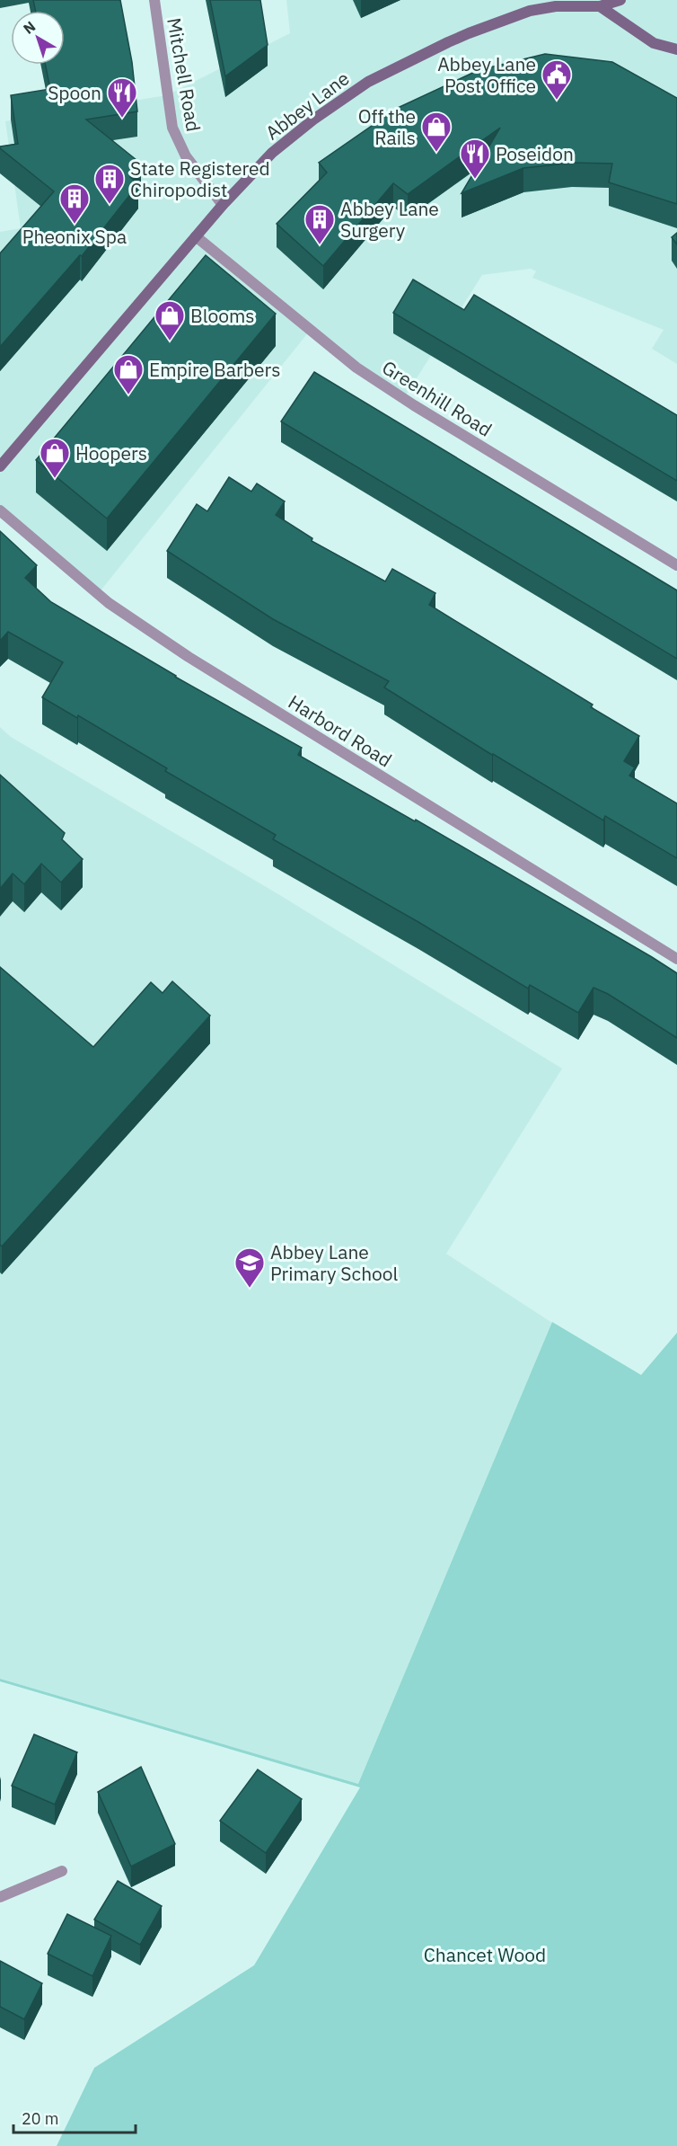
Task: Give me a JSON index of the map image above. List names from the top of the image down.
{
  "streets": {
    "main road": ["Abbey Lane"],
    "street": ["Mitchell Road", "Greenhill Road", "Harbord Road"]
  },
  "crossings": [
    ["Mitchell Road", "Abbey Lane"],
    ["Abbey Lane", "Greenhill Road"]
  ],
  "parks": ["Chancet Wood"],
  "places": {
    "public building": ["Abbey Lane Post Office"],
    "restaurant": ["Spoon", "Poseidon"],
    "shop": [
      "Off the Rails",
      "Blooms",
      "Empire Barbers",
      "Hoopers"
    ],
    "building": ["State Registered Chiropodist", "Pheonix Spa", "Abbey Lane Surgery"],
    "school or university": ["Abbey Lane Primary School"]
  },
  "scale_bar": "20 m",
  "north": "top left"
}
